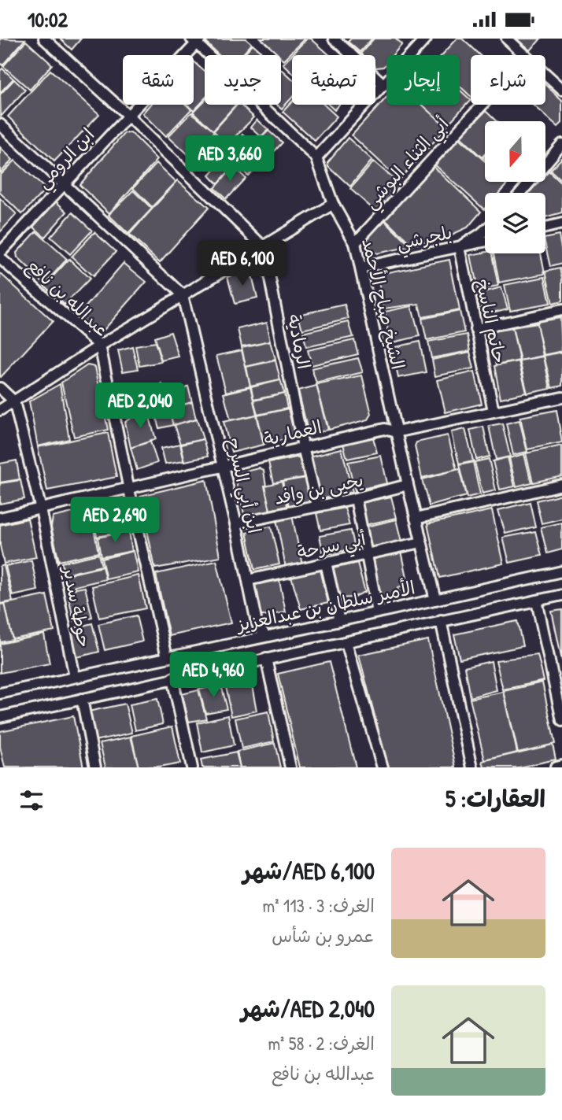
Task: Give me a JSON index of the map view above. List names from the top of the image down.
{
  "streets": {
    "street": [
      "ابن الرومي",
      "أبي الثناء البوشي",
      "بلجرشي",
      "عبدالله بن نافع",
      "الشيخ صباح الأحمد",
      "حاتم الناسخ",
      "الرمادية",
      "العمارية",
      "ابن أبي السرح",
      "يحيى بن وافد",
      "أبي سرحة",
      "الأمير سلطان بن عبدالعزيز",
      "حوطة سدير"
    ]
  },
  "crossings": [
    ["ابن الرومي", "الشيخ صباح الأحمد"],
    ["أبي الثناء البوشي", "الشيخ صباح الأحمد"],
    ["بلجرشي", "الشيخ صباح الأحمد"],
    ["بلجرشي", "حاتم الناسخ"],
    ["عبدالله بن نافع", "العمارية"],
    ["عبدالله بن نافع", "الأمير سلطان بن عبدالعزيز"],
    ["الشيخ صباح الأحمد", "العمارية"],
    ["الشيخ صباح الأحمد", "يحيى بن وافد"],
    ["الشيخ صباح الأحمد", "أبي سرحة"],
    ["الشيخ صباح الأحمد", "الأمير سلطان بن عبدالعزيز"],
    ["حاتم الناسخ", "العمارية"],
    ["الرمادية", "العمارية"],
    ["الرمادية", "يحيى بن وافد"],
    ["العمارية", "ابن أبي السرح"],
    ["العمارية", "حوطة سدير"],
    ["ابن أبي السرح", "يحيى بن وافد"],
    ["ابن أبي السرح", "أبي سرحة"],
    ["ابن أبي السرح", "الأمير سلطان بن عبدالعزيز"],
    ["الأمير سلطان بن عبدالعزيز", "حوطة سدير"]
  ],
  "north": "bottom",
  "page": {
    "status": "10:02",
    "chip": [
      "شراء",
      "إيجار",
      "تصفية",
      "جديد",
      "شقة"
    ],
    "price": [
      "AED 3,660",
      "AED 6,100",
      "AED 2,040",
      "AED 2,690",
      "AED 4,960"
    ],
    "heading": "العقارات: 5",
    "list": [
      {
        "name": "AED 6,100/شهر",
        "note": "الغرف: 3 · 113 m² · عمرو بن شأس"
      },
      {
        "name": "AED 2,040/شهر",
        "note": "الغرف: 2 · 58 m² · عبدالله بن نافع"
      }
    ]
  }
}
